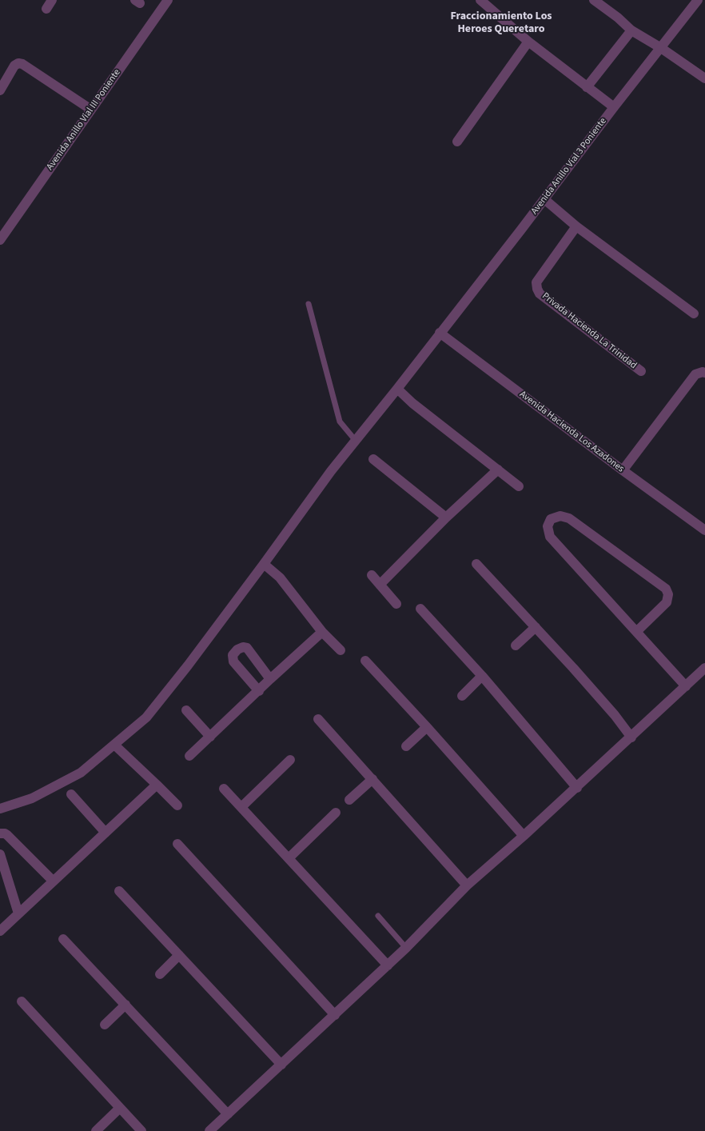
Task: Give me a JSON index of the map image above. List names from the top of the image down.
{
  "streets": {
    "street": [
      "Avenida Anillo Vial III Poniente",
      "Avenida Anillo Vial 3 Poniente",
      "Privada Hacienda La Trinidad",
      "Avenida Hacienda Los Azadones"
    ]
  },
  "crossings": [
    ["Avenida Anillo Vial 3 Poniente", "Avenida Hacienda Los Azadones"]
  ],
  "districts": ["Fraccionamiento Los Heroes Queretaro"]
}
